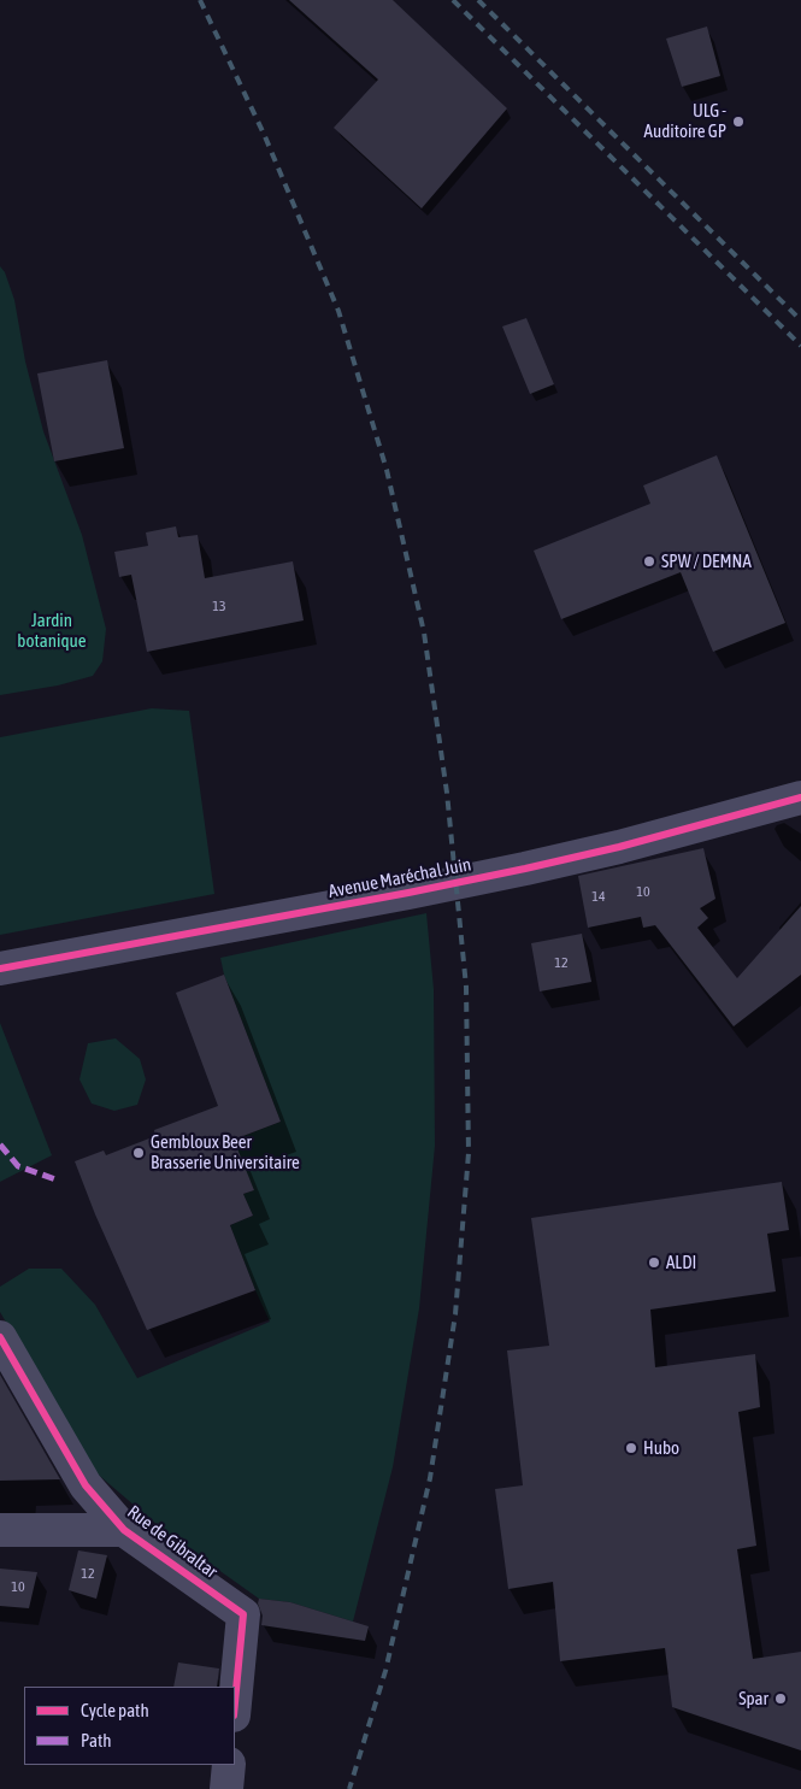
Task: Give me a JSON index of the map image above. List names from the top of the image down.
{
  "streets": {
    "street": ["Avenue Maréchal Juin", "Rue de Gibraltar"]
  },
  "parks": ["Jardin botanique"],
  "places": [
    "ULG - Auditoire GP",
    "SPW / DEMNA",
    "Gembloux Beer Brasserie Universitaire",
    "ALDI",
    "Hubo",
    "Spar"
  ],
  "house_numbers": [
    "13",
    "10",
    "14",
    "12",
    "12",
    "10"
  ],
  "legend": ["Cycle path", "Path"]
}
